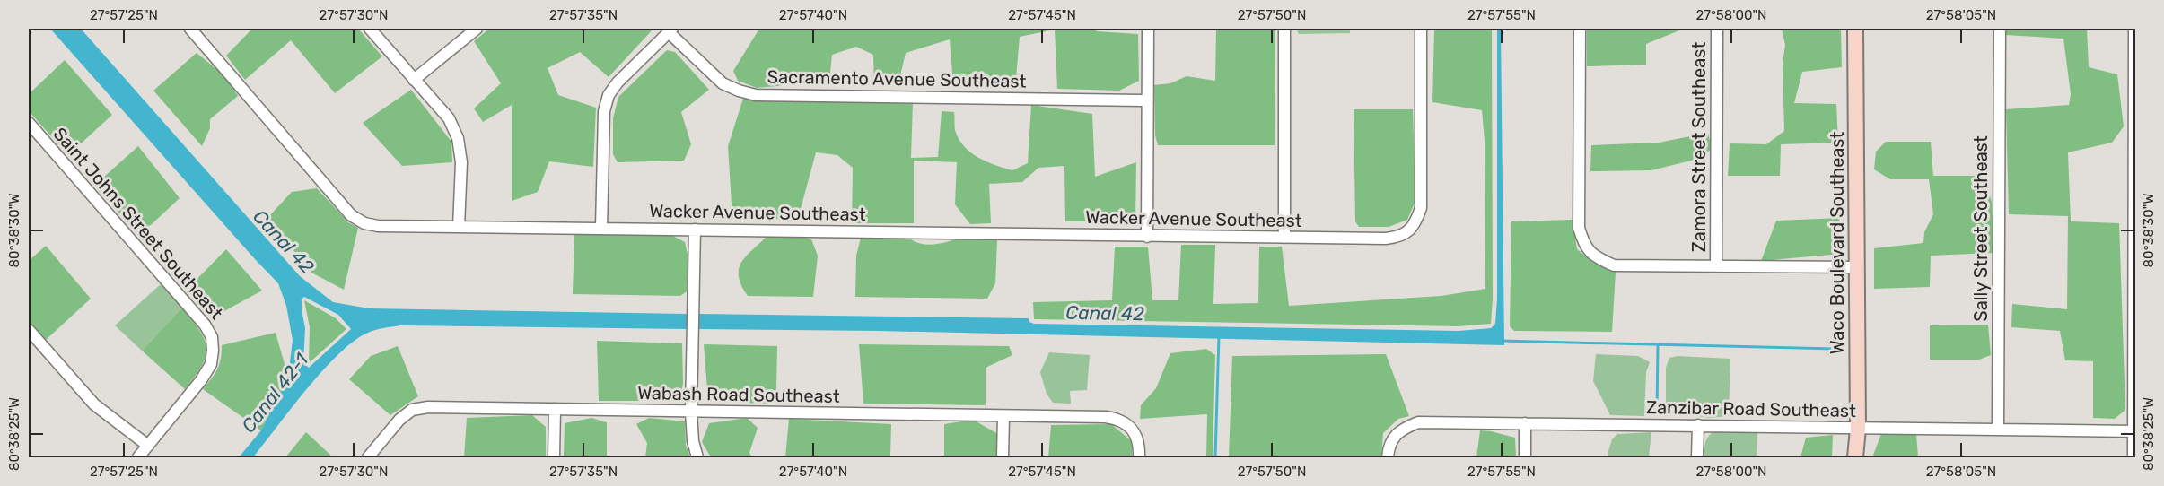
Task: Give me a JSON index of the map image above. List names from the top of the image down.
{
  "streets": {
    "street": [
      "Sacramento Avenue Southeast",
      "Zamora Street Southeast",
      "Wacker Avenue Southeast",
      "Saint Johns Street Southeast",
      "Sally Street Southeast",
      "Waco Boulevard Southeast",
      "Wabash Road Southeast",
      "Zanzibar Road Southeast"
    ]
  },
  "crossings": [
    ["Sally Street Southeast", "Zanzibar Road Southeast"],
    ["Waco Boulevard Southeast", "Zanzibar Road Southeast"]
  ],
  "water": ["Canal 42", "Canal 42-1"],
  "coordinates": [
    "27°57'25\"N",
    "27°57'30\"N",
    "27°57'35\"N",
    "27°57'40\"N",
    "27°57'45\"N",
    "27°57'50\"N",
    "27°57'55\"N",
    "27°58'00\"N",
    "27°58'05\"N",
    "80°38'30\"W",
    "80°38'25\"W"
  ]
}
